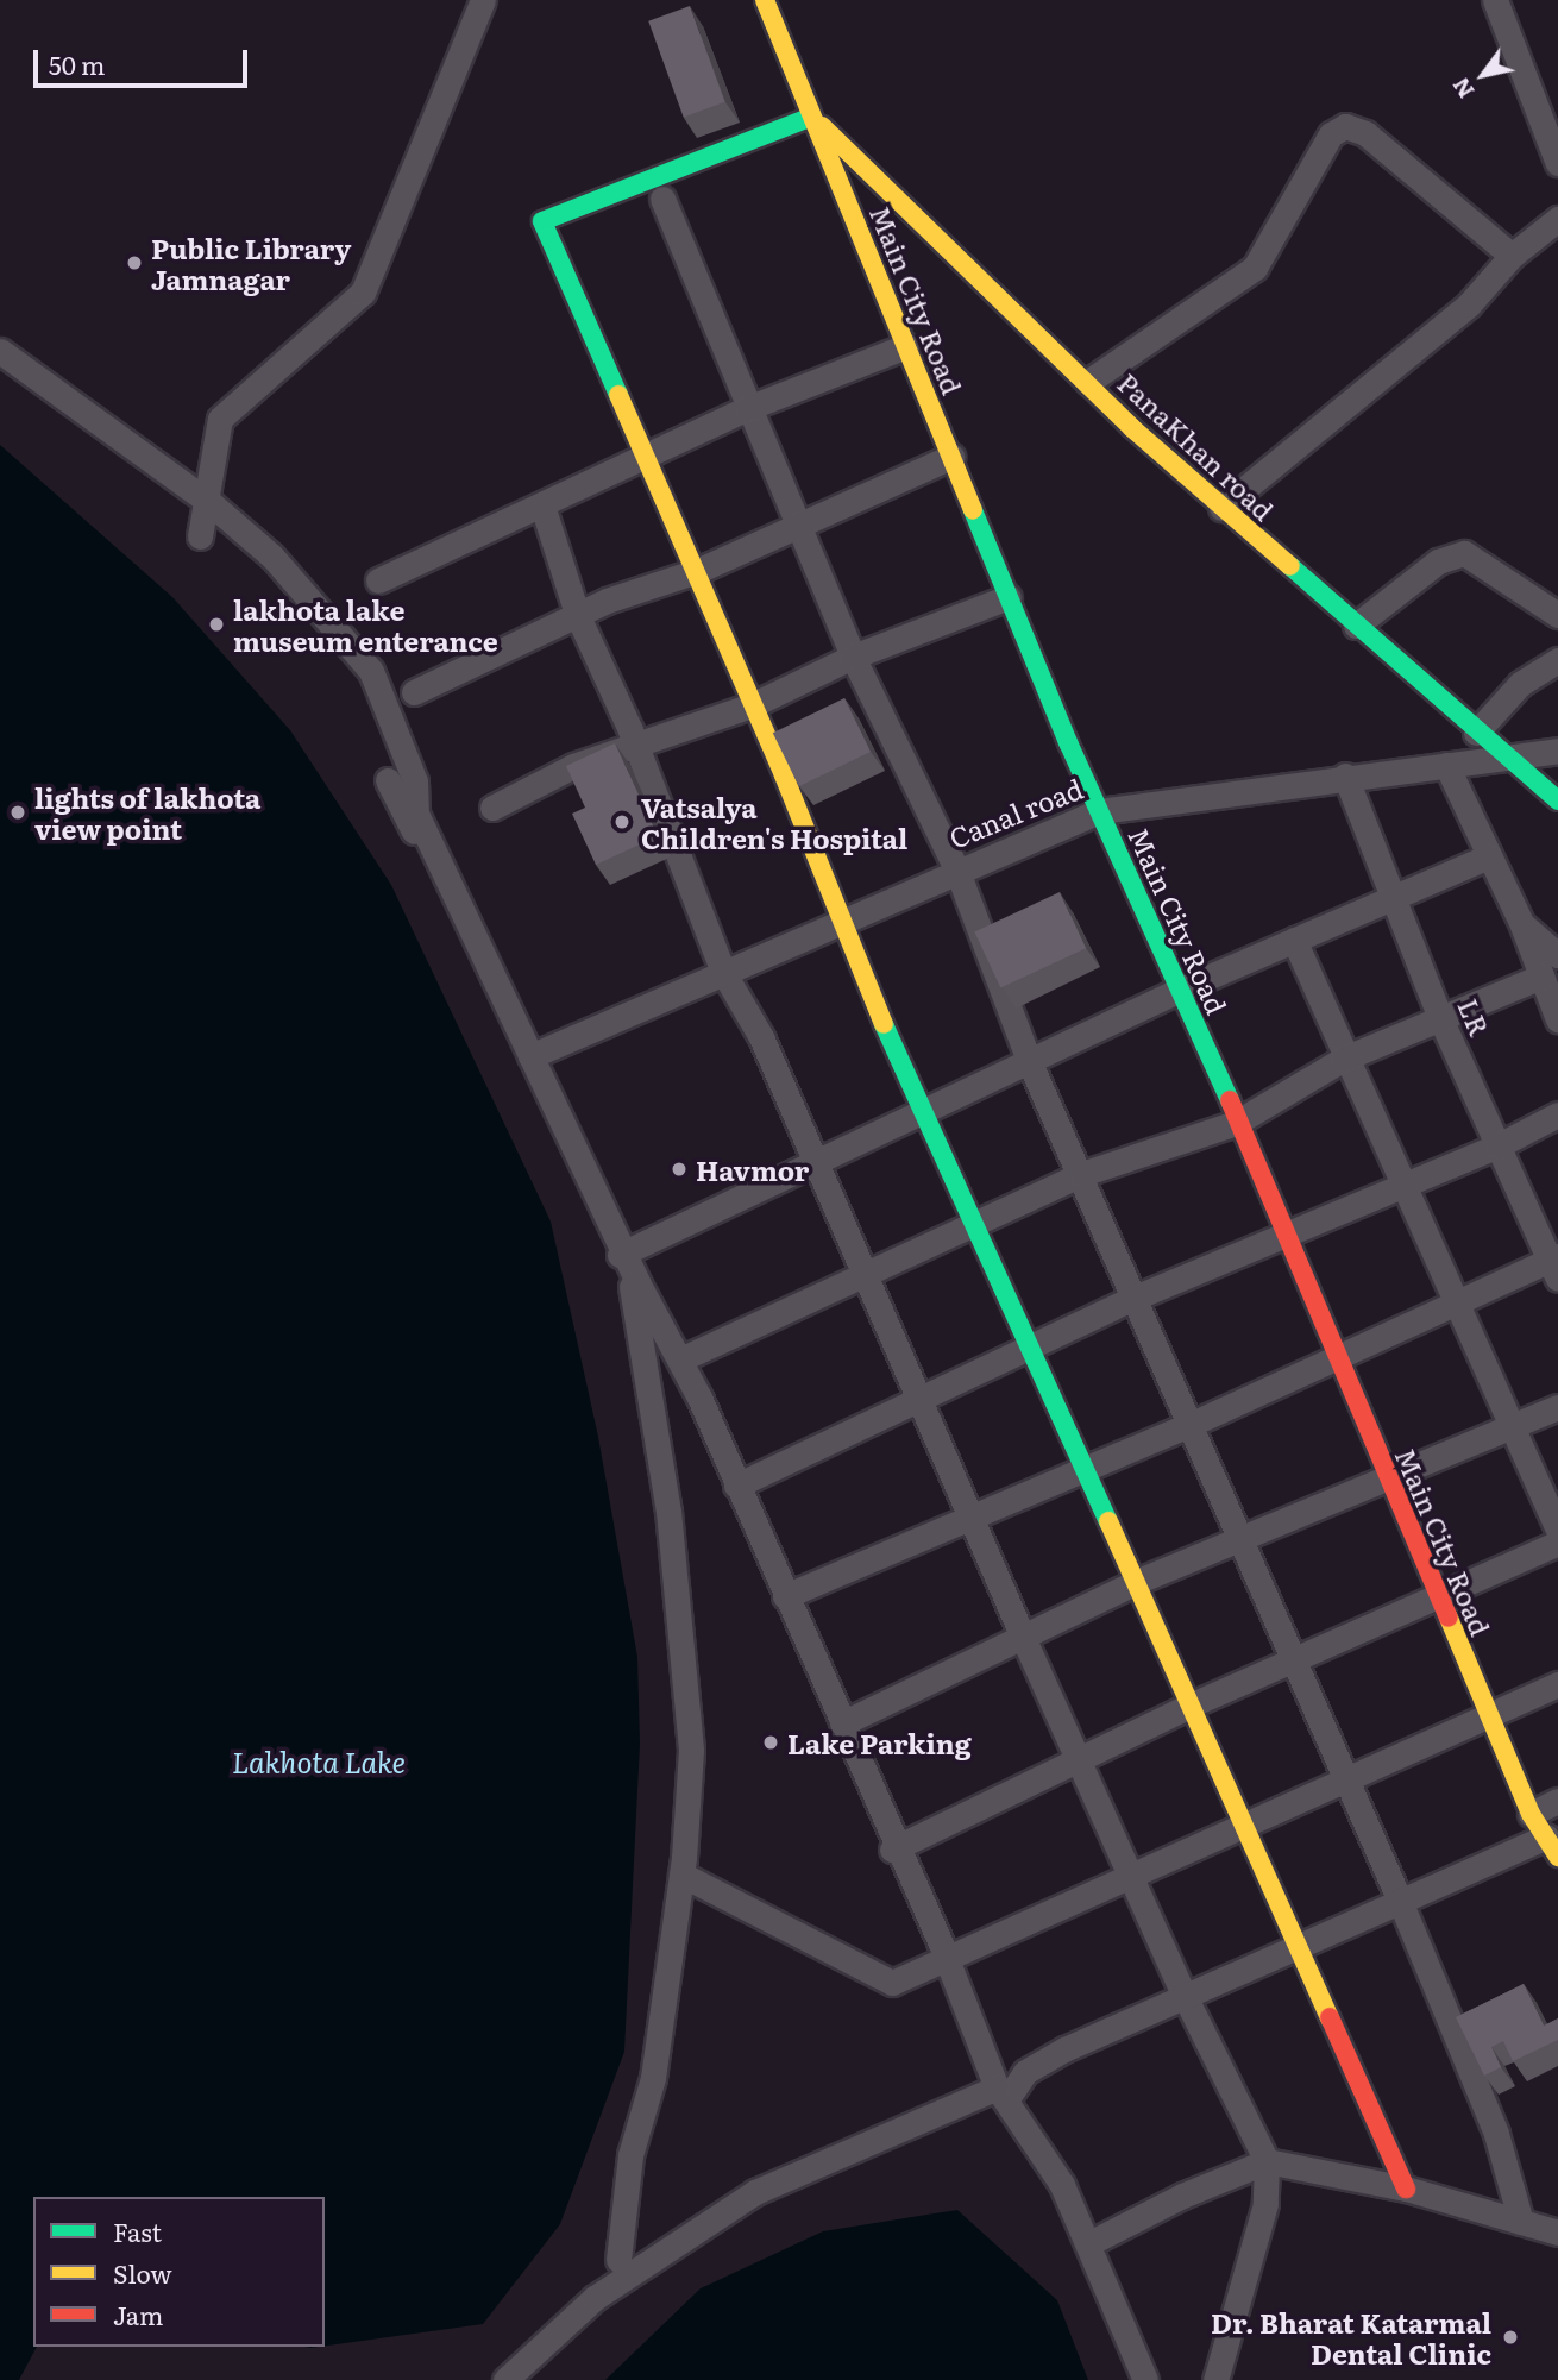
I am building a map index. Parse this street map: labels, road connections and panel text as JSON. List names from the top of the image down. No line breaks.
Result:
{"streets":{"street":["Main City Road","PanaKhan road","Canal road","LR"]},"crossings":[["Main City Road","PanaKhan road"],["Main City Road","Canal road"],["PanaKhan road","Canal road"],["Canal road","LR"]],"water":["Lakhota Lake"],"places":["Public Library Jamnagar","lakhota lake museum enterance","lights of lakhota view point","Vatsalya Children's Hospital","Havmor","Lake Parking","Dr. Bharat Katarmal Dental Clinic"],"legend":["Fast","Slow","Jam"],"scale_bar":"50 m","north":"bottom left"}
